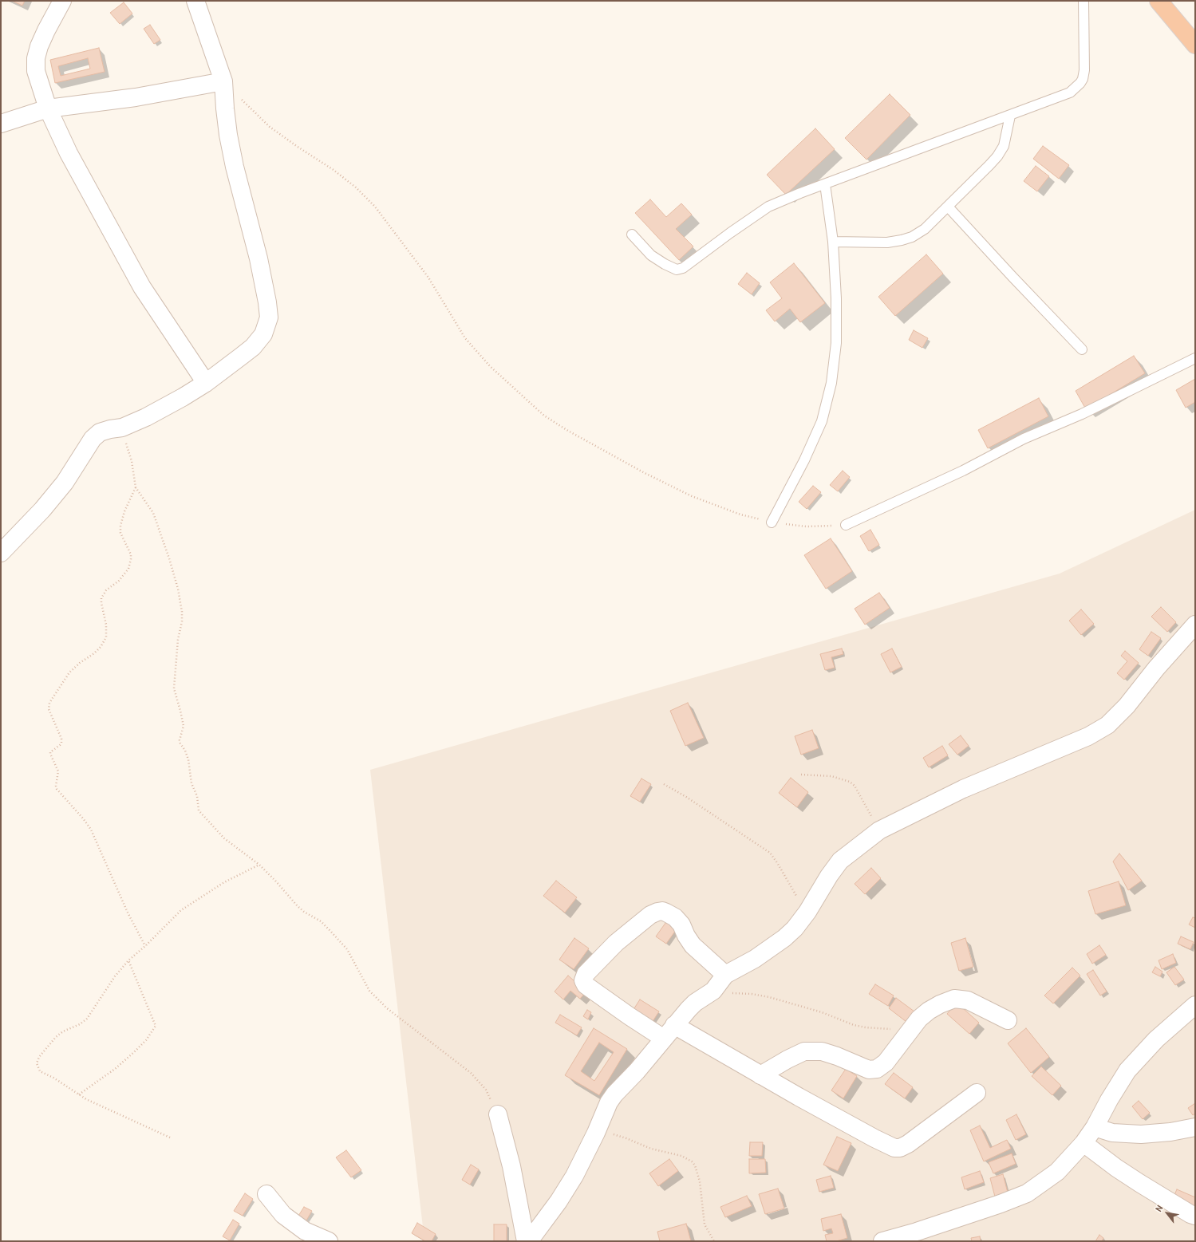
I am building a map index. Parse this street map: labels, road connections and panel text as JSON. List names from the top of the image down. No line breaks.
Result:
{"north":"top left"}
